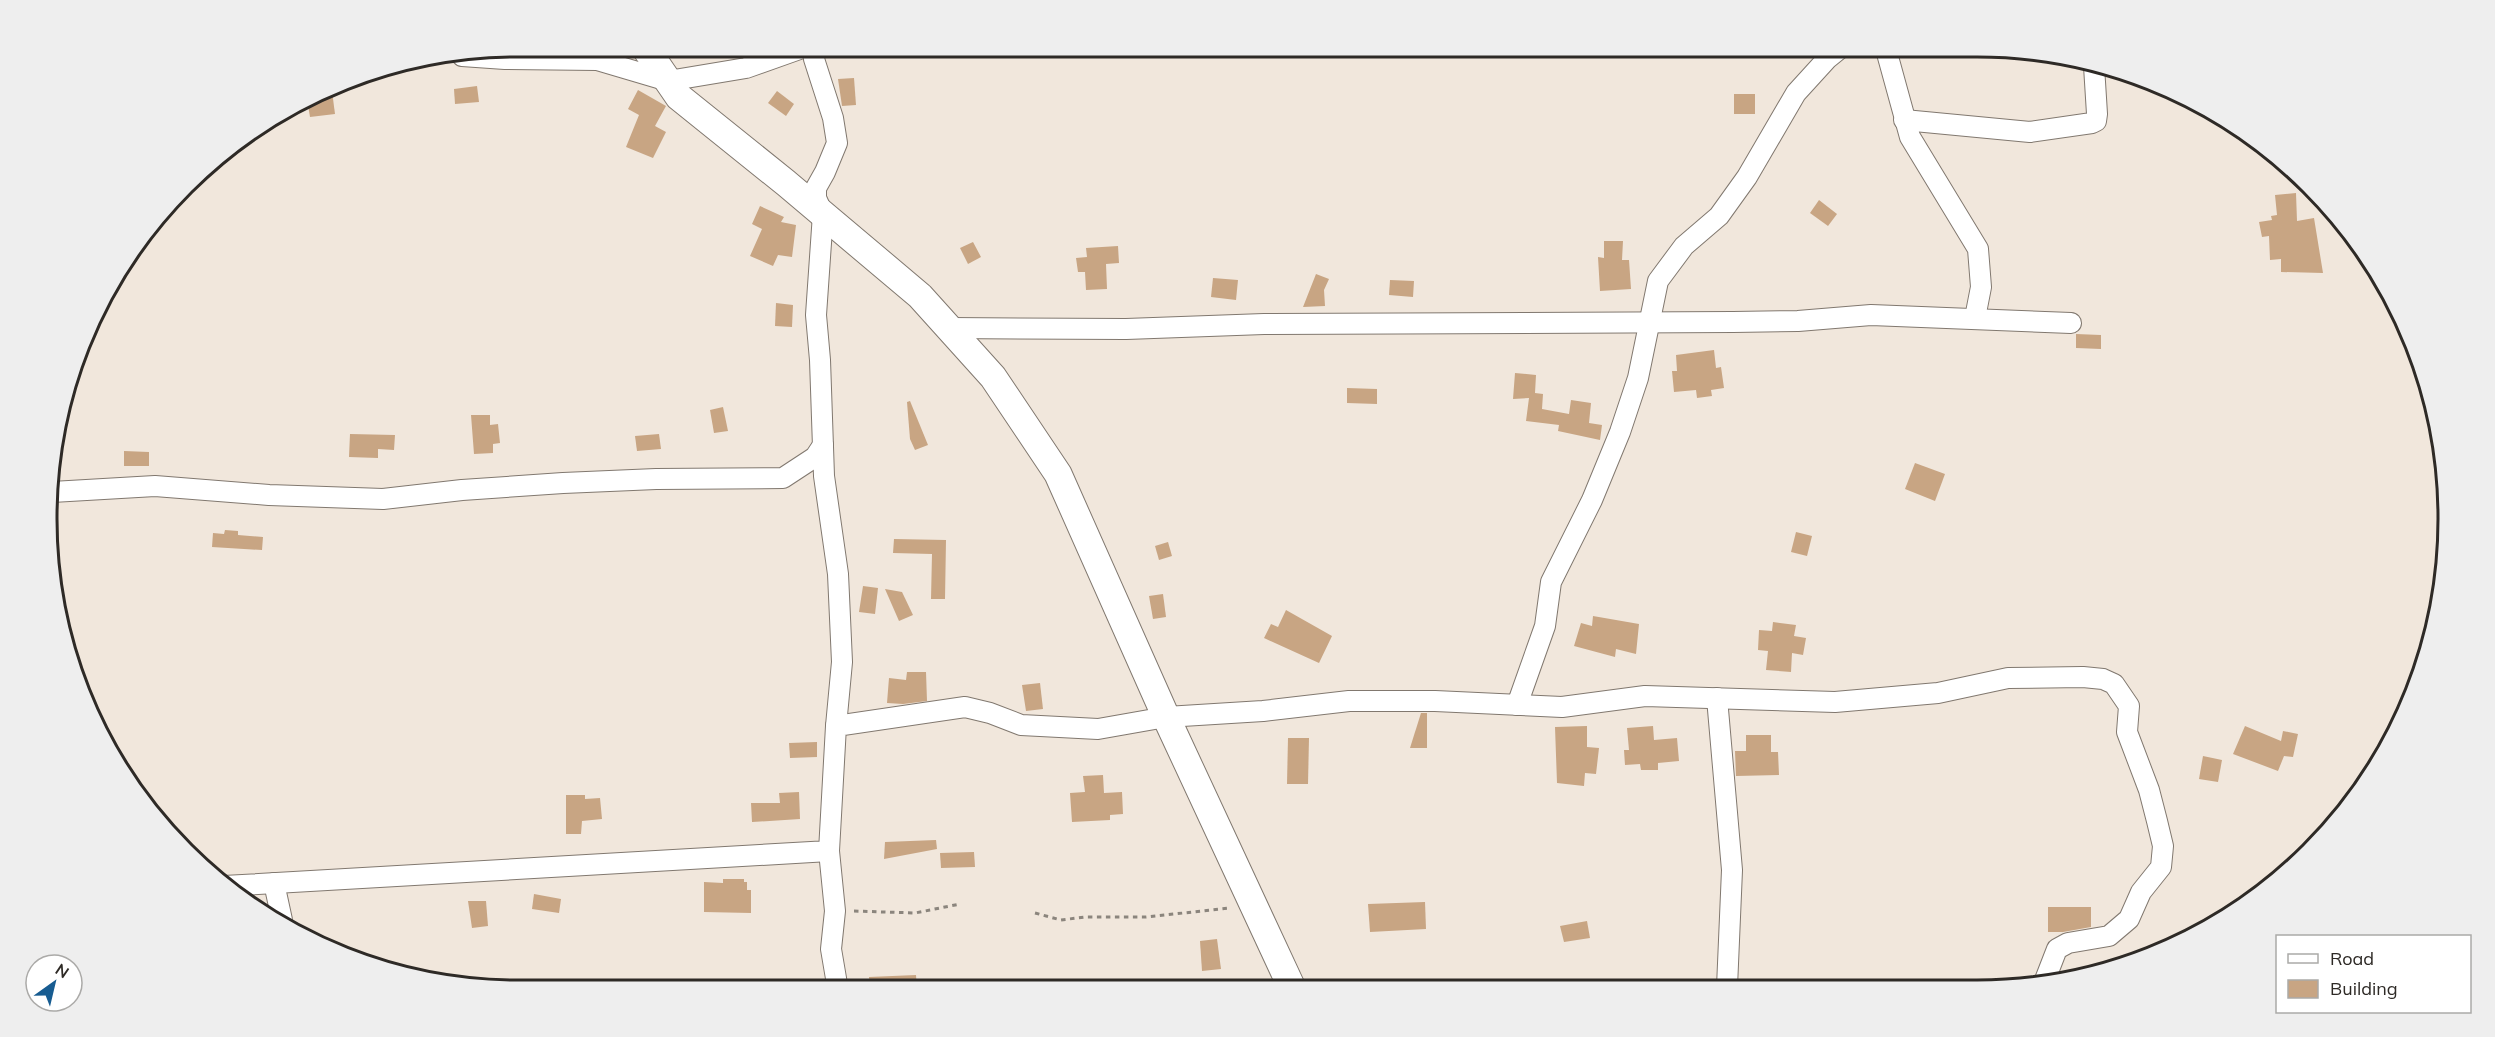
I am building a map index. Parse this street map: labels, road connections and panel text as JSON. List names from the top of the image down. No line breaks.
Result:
{"legend":["Road","Building"],"north":"top right"}
